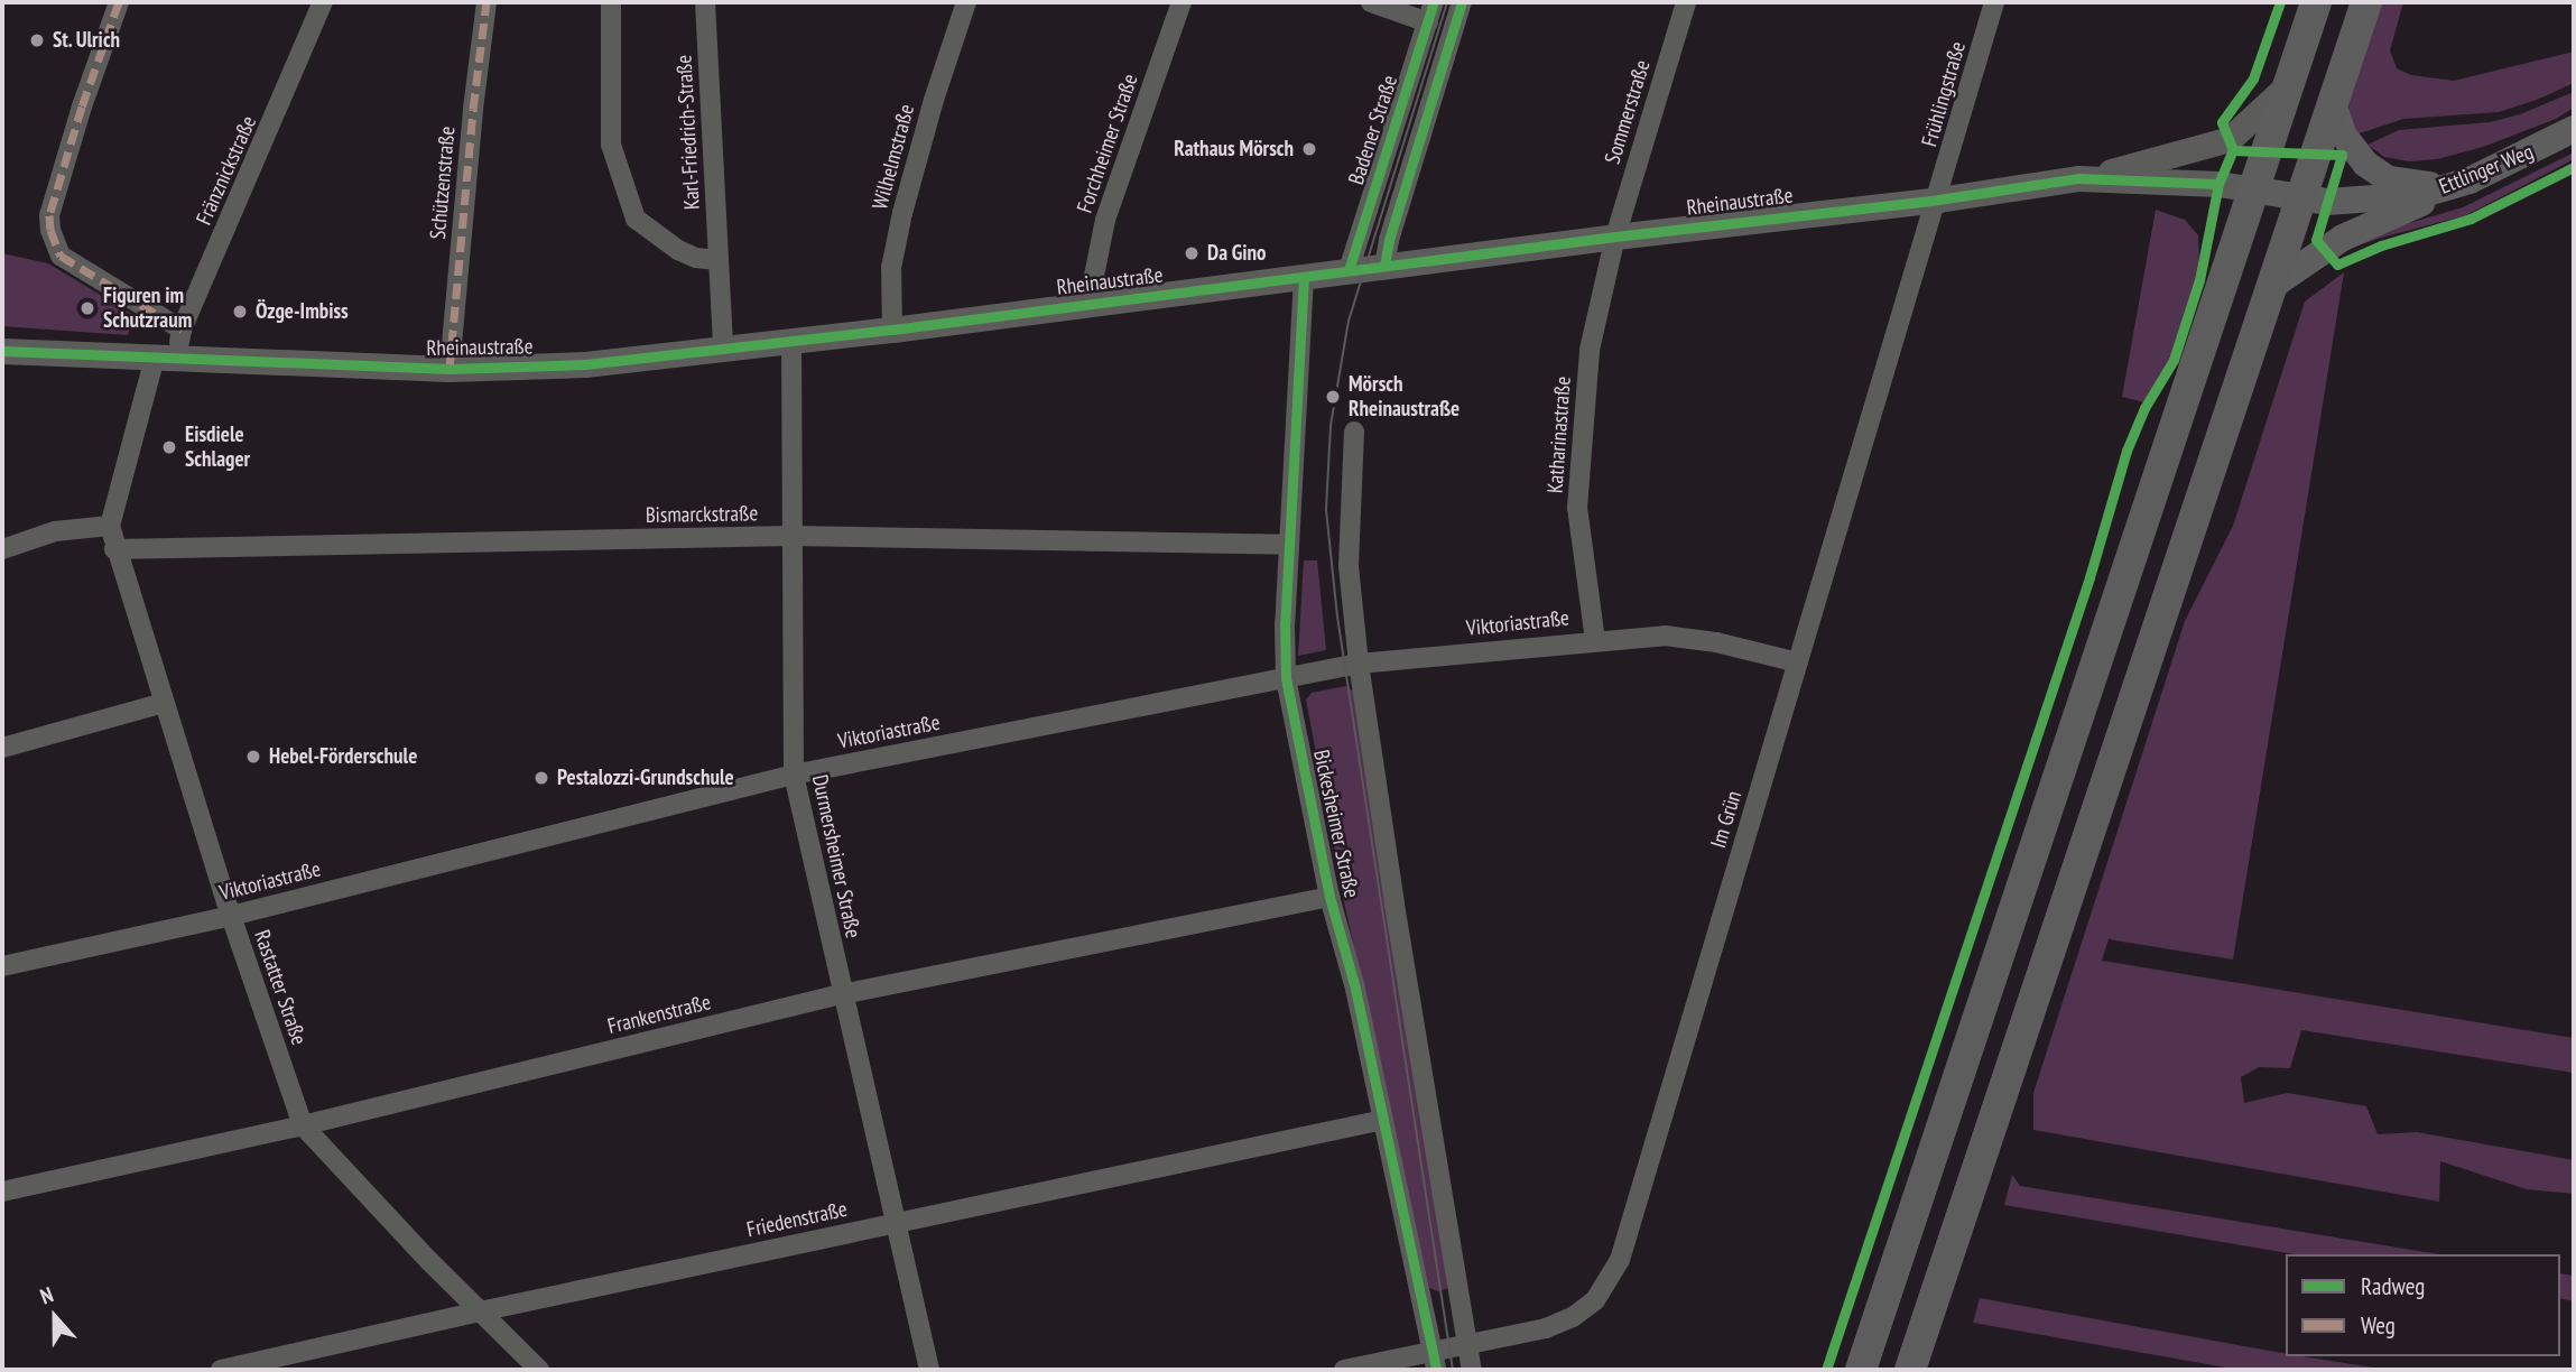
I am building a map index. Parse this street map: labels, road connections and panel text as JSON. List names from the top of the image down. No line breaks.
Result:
{"streets":{"main road":["Ettlinger Weg"],"street":["Frühlingstraße","Sommerstraße","Badener Straße","Karl-Friedrich-Straße","Forchheimer Straße","Wilhelmstraße","Fränznickstraße","Schützenstraße","Rheinaustraße","Katharinastraße","Bismarckstraße","Viktoriastraße","Im Grün","Bickesheimer Straße","Durmersheimer Straße","Rastatter Straße","Frankenstraße","Friedenstraße"]},"crossings":[["Frühlingstraße","Rheinaustraße"],["Frühlingstraße","Im Grün"],["Sommerstraße","Rheinaustraße"],["Sommerstraße","Katharinastraße"],["Badener Straße","Rheinaustraße"],["Karl-Friedrich-Straße","Rheinaustraße"],["Forchheimer Straße","Rheinaustraße"],["Wilhelmstraße","Rheinaustraße"],["Ettlinger Weg","Rheinaustraße"],["Fränznickstraße","Rheinaustraße"],["Fränznickstraße","Rastatter Straße"],["Schützenstraße","Rheinaustraße"],["Rheinaustraße","Katharinastraße"],["Rheinaustraße","Im Grün"],["Rheinaustraße","Bickesheimer Straße"],["Rheinaustraße","Durmersheimer Straße"],["Rheinaustraße","Rastatter Straße"],["Katharinastraße","Viktoriastraße"],["Bismarckstraße","Bickesheimer Straße"],["Bismarckstraße","Durmersheimer Straße"],["Bismarckstraße","Rastatter Straße"],["Viktoriastraße","Im Grün"],["Viktoriastraße","Bickesheimer Straße"],["Viktoriastraße","Durmersheimer Straße"],["Viktoriastraße","Rastatter Straße"],["Im Grün","Bickesheimer Straße"],["Bickesheimer Straße","Frankenstraße"],["Bickesheimer Straße","Friedenstraße"],["Durmersheimer Straße","Frankenstraße"],["Durmersheimer Straße","Friedenstraße"],["Rastatter Straße","Frankenstraße"],["Rastatter Straße","Friedenstraße"]],"places":["St. Ulrich","Rathaus Mörsch","Da Gino","Figuren im Schutzraum","Özge-Imbiss","Mörsch Rheinaustraße","Eisdiele Schlager","Hebel-Förderschule","Pestalozzi-Grundschule"],"legend":["Radweg","Weg"],"north":"top"}
